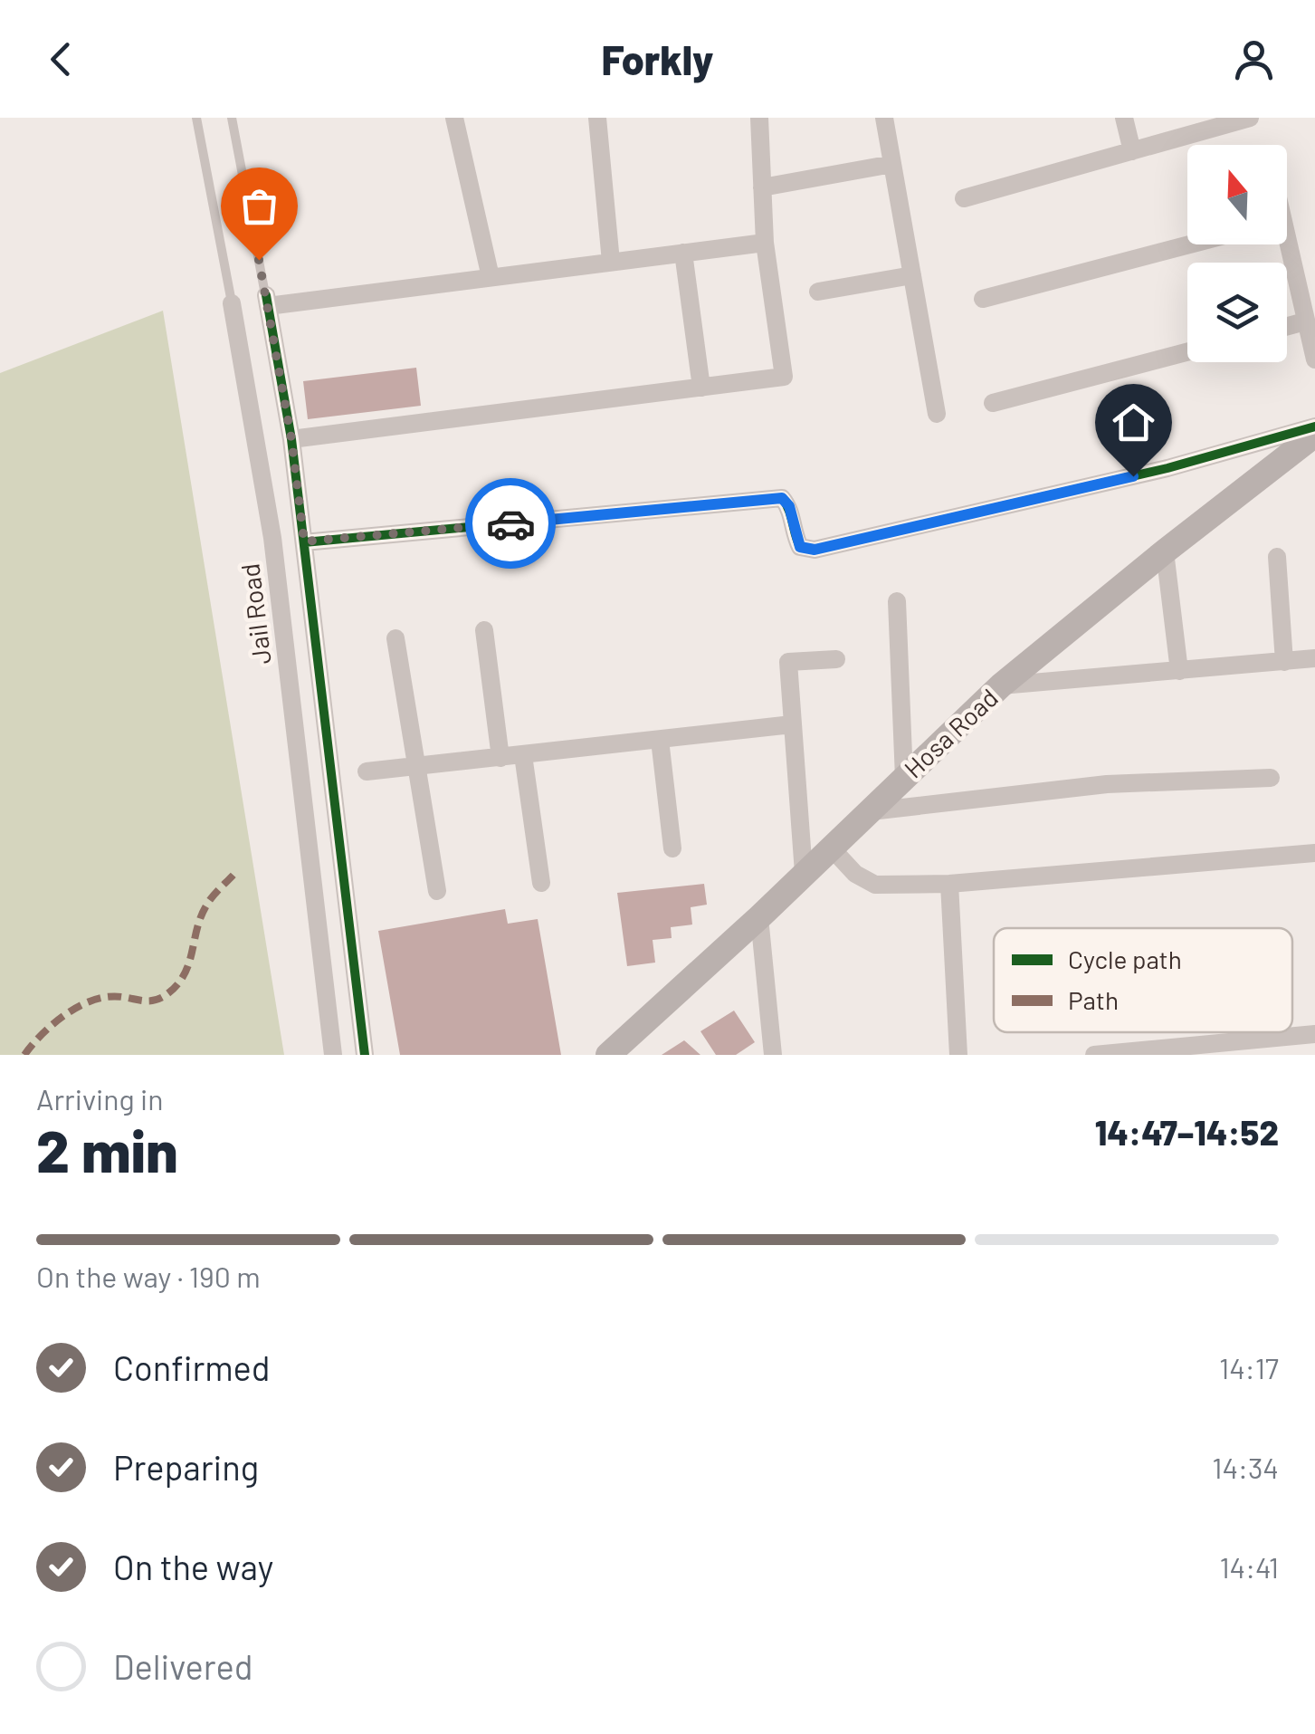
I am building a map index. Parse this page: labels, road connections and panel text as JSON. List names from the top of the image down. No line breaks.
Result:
{"streets":{"main road":["Hosa Road"],"street":["Jail Road"]},"legend":["Cycle path","Path"],"north":"top","page":{"header":"Forkly","heading":["2 min","Arriving in","14:47–14:52"],"bar":"On the way · 190 m","list":[["Confirmed","14:17"],["Preparing","14:34"],["On the way","14:41"],"Delivered"]}}
